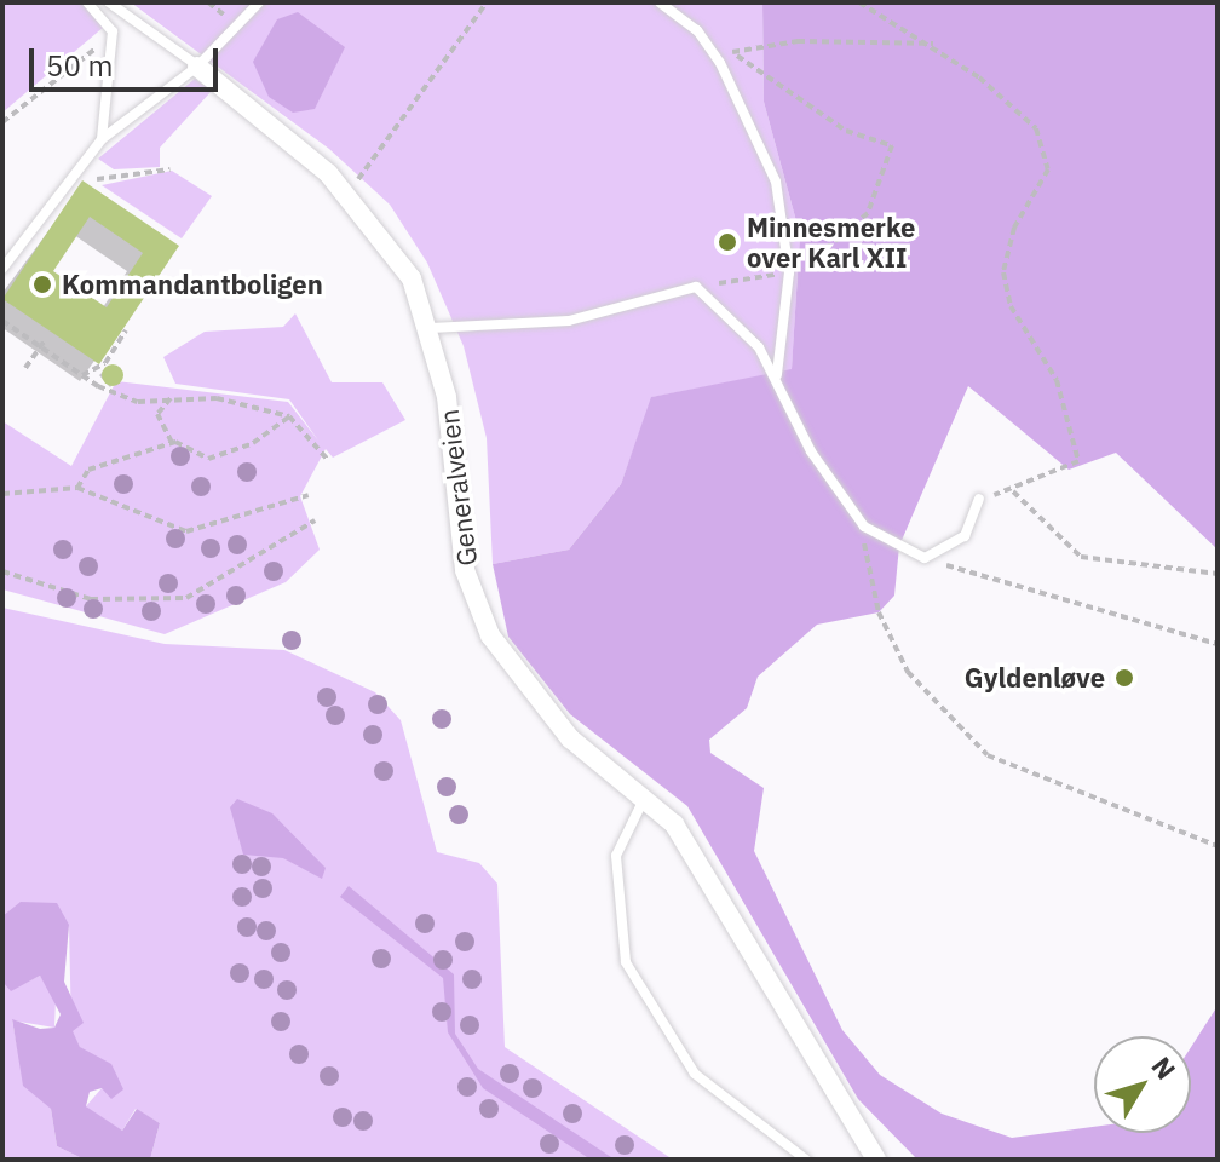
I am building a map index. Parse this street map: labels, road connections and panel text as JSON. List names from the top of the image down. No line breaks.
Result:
{"streets":{"street":["Generalveien"]},"places":["Minnesmerke over Karl XII","Kommandantboligen","Gyldenløve"],"scale_bar":"50 m","north":"top right"}
